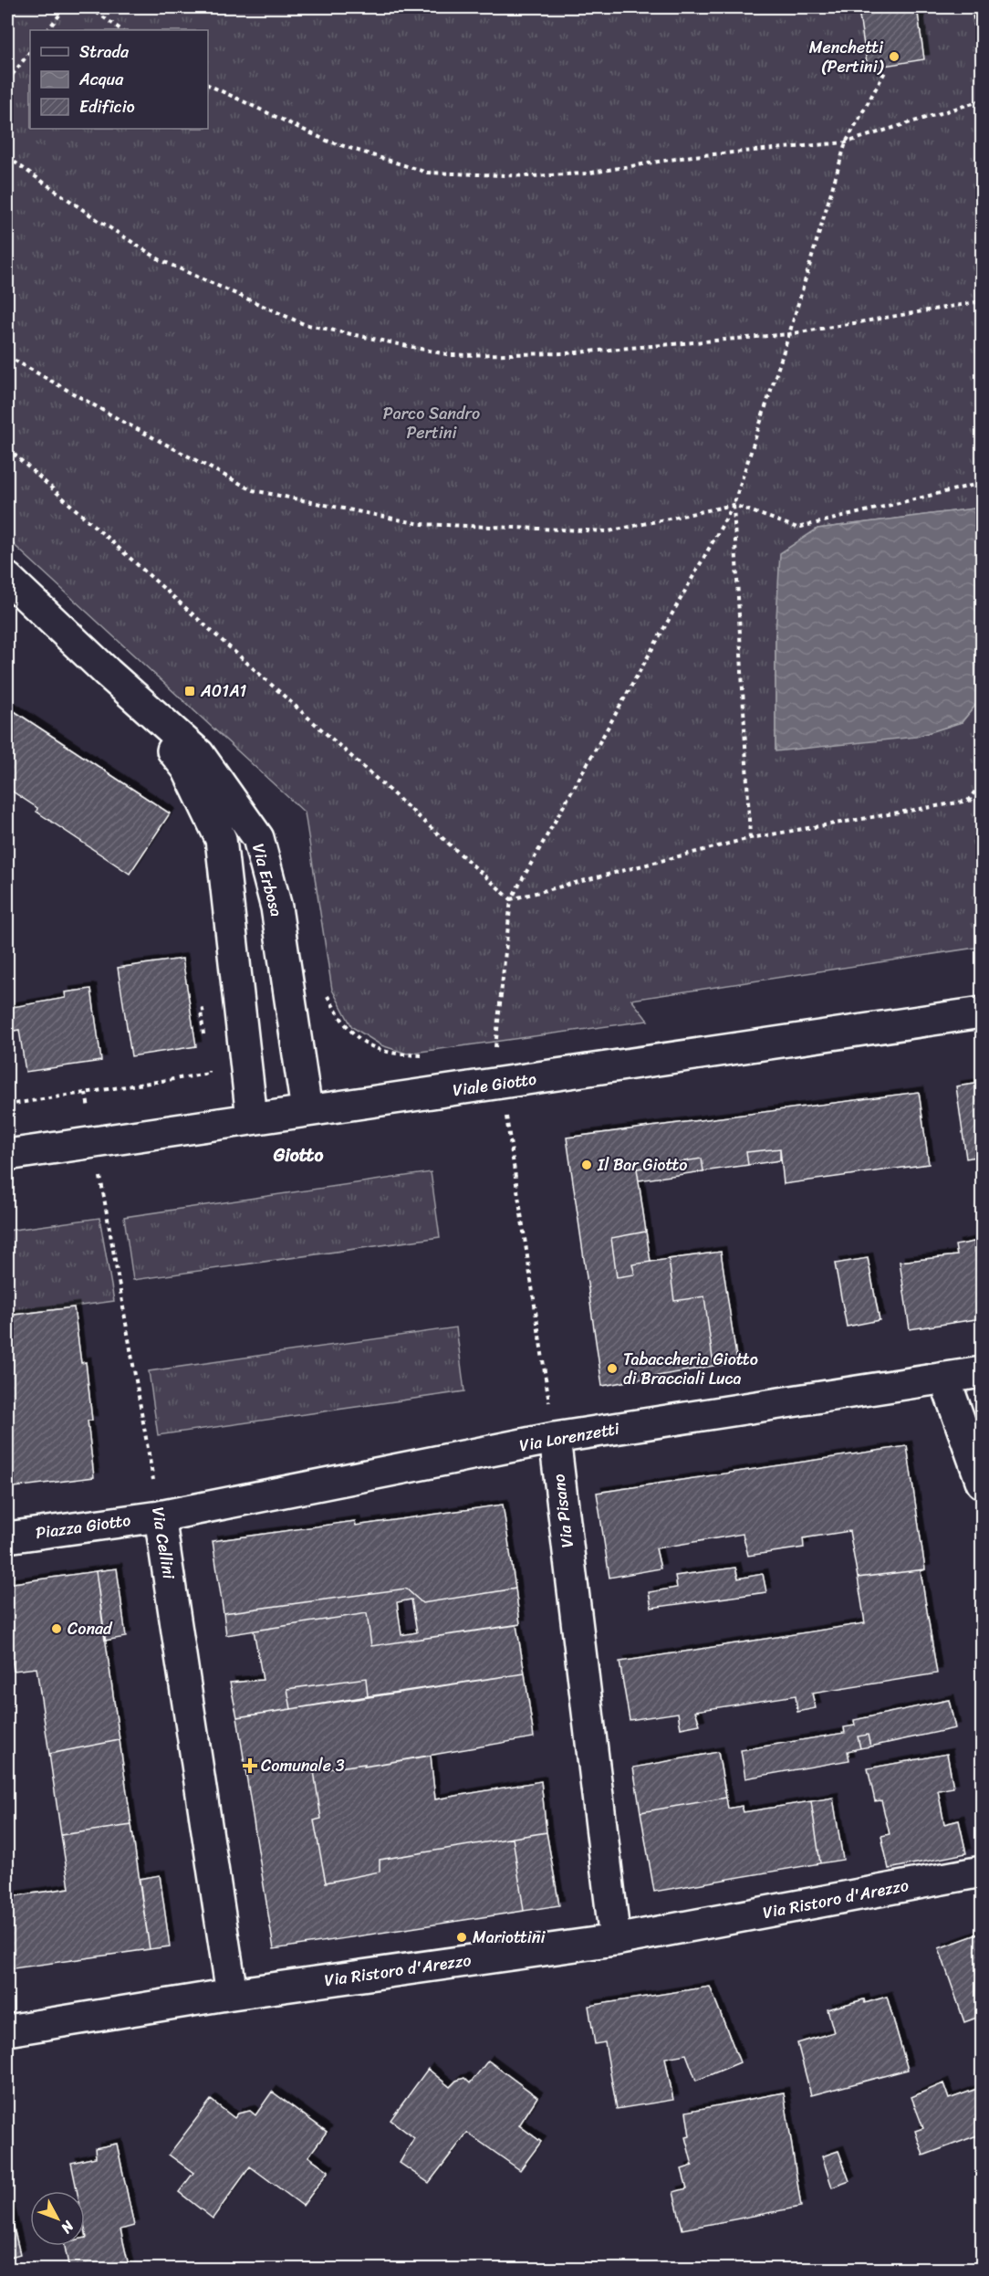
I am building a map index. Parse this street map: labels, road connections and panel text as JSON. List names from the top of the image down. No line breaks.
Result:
{"streets":{"street":["Via Erbosa","Viale Giotto","Via Lorenzetti","Via Pisano","Piazza Giotto","Via Cellini","Via Ristoro d'Arezzo"]},"crossings":[["Via Erbosa","Viale Giotto"],["Viale Giotto","Via Cellini"],["Via Lorenzetti","Via Pisano"],["Via Lorenzetti","Piazza Giotto"],["Via Lorenzetti","Via Cellini"],["Via Pisano","Via Ristoro d'Arezzo"],["Piazza Giotto","Via Cellini"],["Via Cellini","Via Ristoro d'Arezzo"]],"districts":["Giotto"],"parks":["Parco Sandro Pertini"],"places":{"other":["Menchetti (Pertini)","Il Bar Giotto","Tabaccheria Giotto di Bracciali Luca","Conad","Mariottini"],"transit":["A01A1"],"health":["Comunale 3"]},"legend":["Strada","Acqua","Edificio"],"north":"bottom right"}
